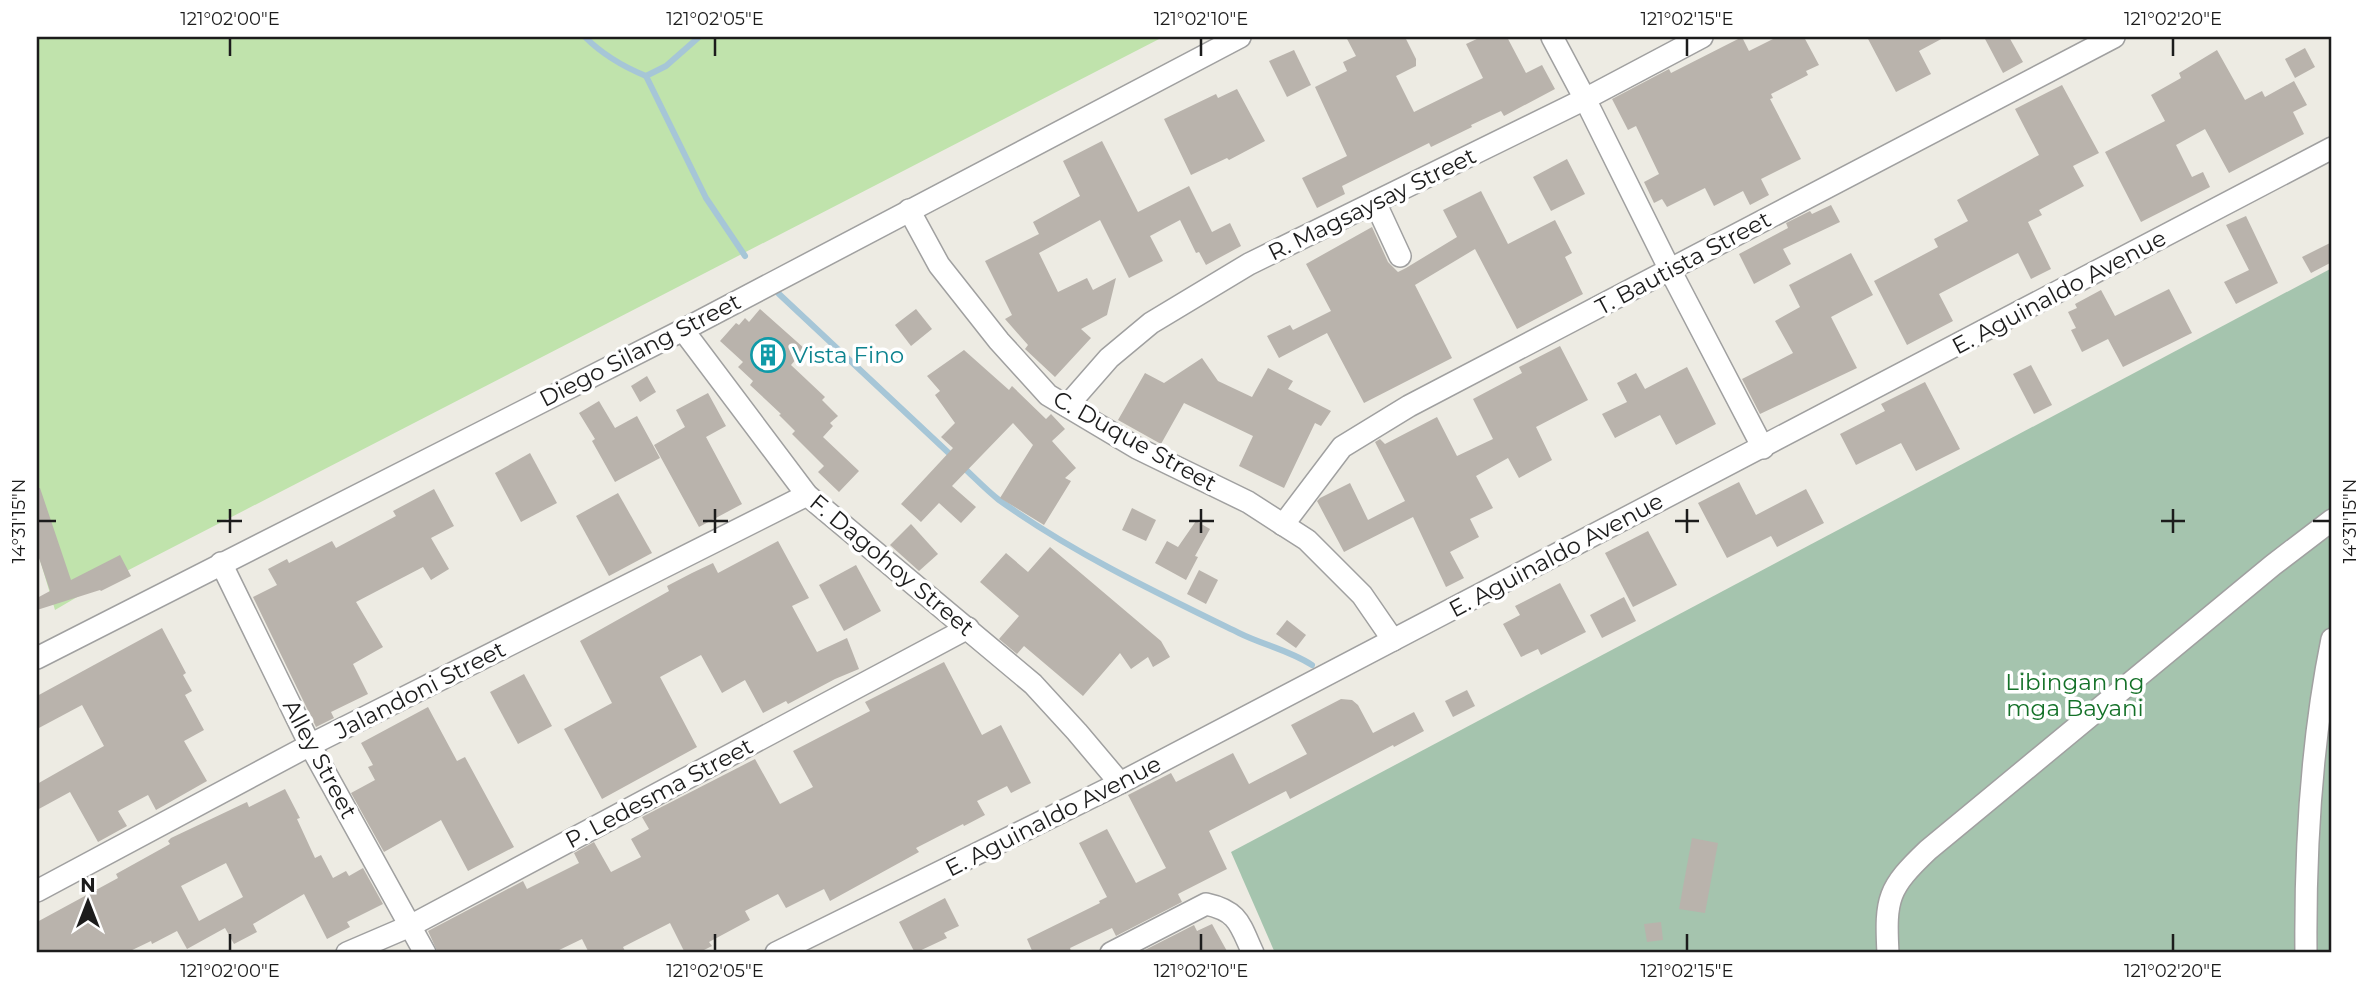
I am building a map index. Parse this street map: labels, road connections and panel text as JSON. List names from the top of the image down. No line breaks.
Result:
{"streets":{"street":["R. Magsaysay Street","T. Bautista Street","E. Aguinaldo Avenue","Diego Silang Street","C. Duque Street","F. Dagohoy Street","Jalandoni Street","Alley Street","P. Ledesma Street"]},"crossings":[["R. Magsaysay Street","C. Duque Street"],["T. Bautista Street","C. Duque Street"],["E. Aguinaldo Avenue","C. Duque Street"],["E. Aguinaldo Avenue","F. Dagohoy Street"],["Diego Silang Street","C. Duque Street"],["Diego Silang Street","F. Dagohoy Street"],["Diego Silang Street","Alley Street"],["F. Dagohoy Street","Jalandoni Street"],["F. Dagohoy Street","P. Ledesma Street"],["Jalandoni Street","Alley Street"],["Alley Street","P. Ledesma Street"]],"parks":["Libingan ng mga Bayani"],"places":{"building":["Vista Fino"]},"north":"top","coordinates":["121°02'00\"E","121°02'05\"E","121°02'10\"E","121°02'15\"E","121°02'20\"E","14°31'15\"N"]}
